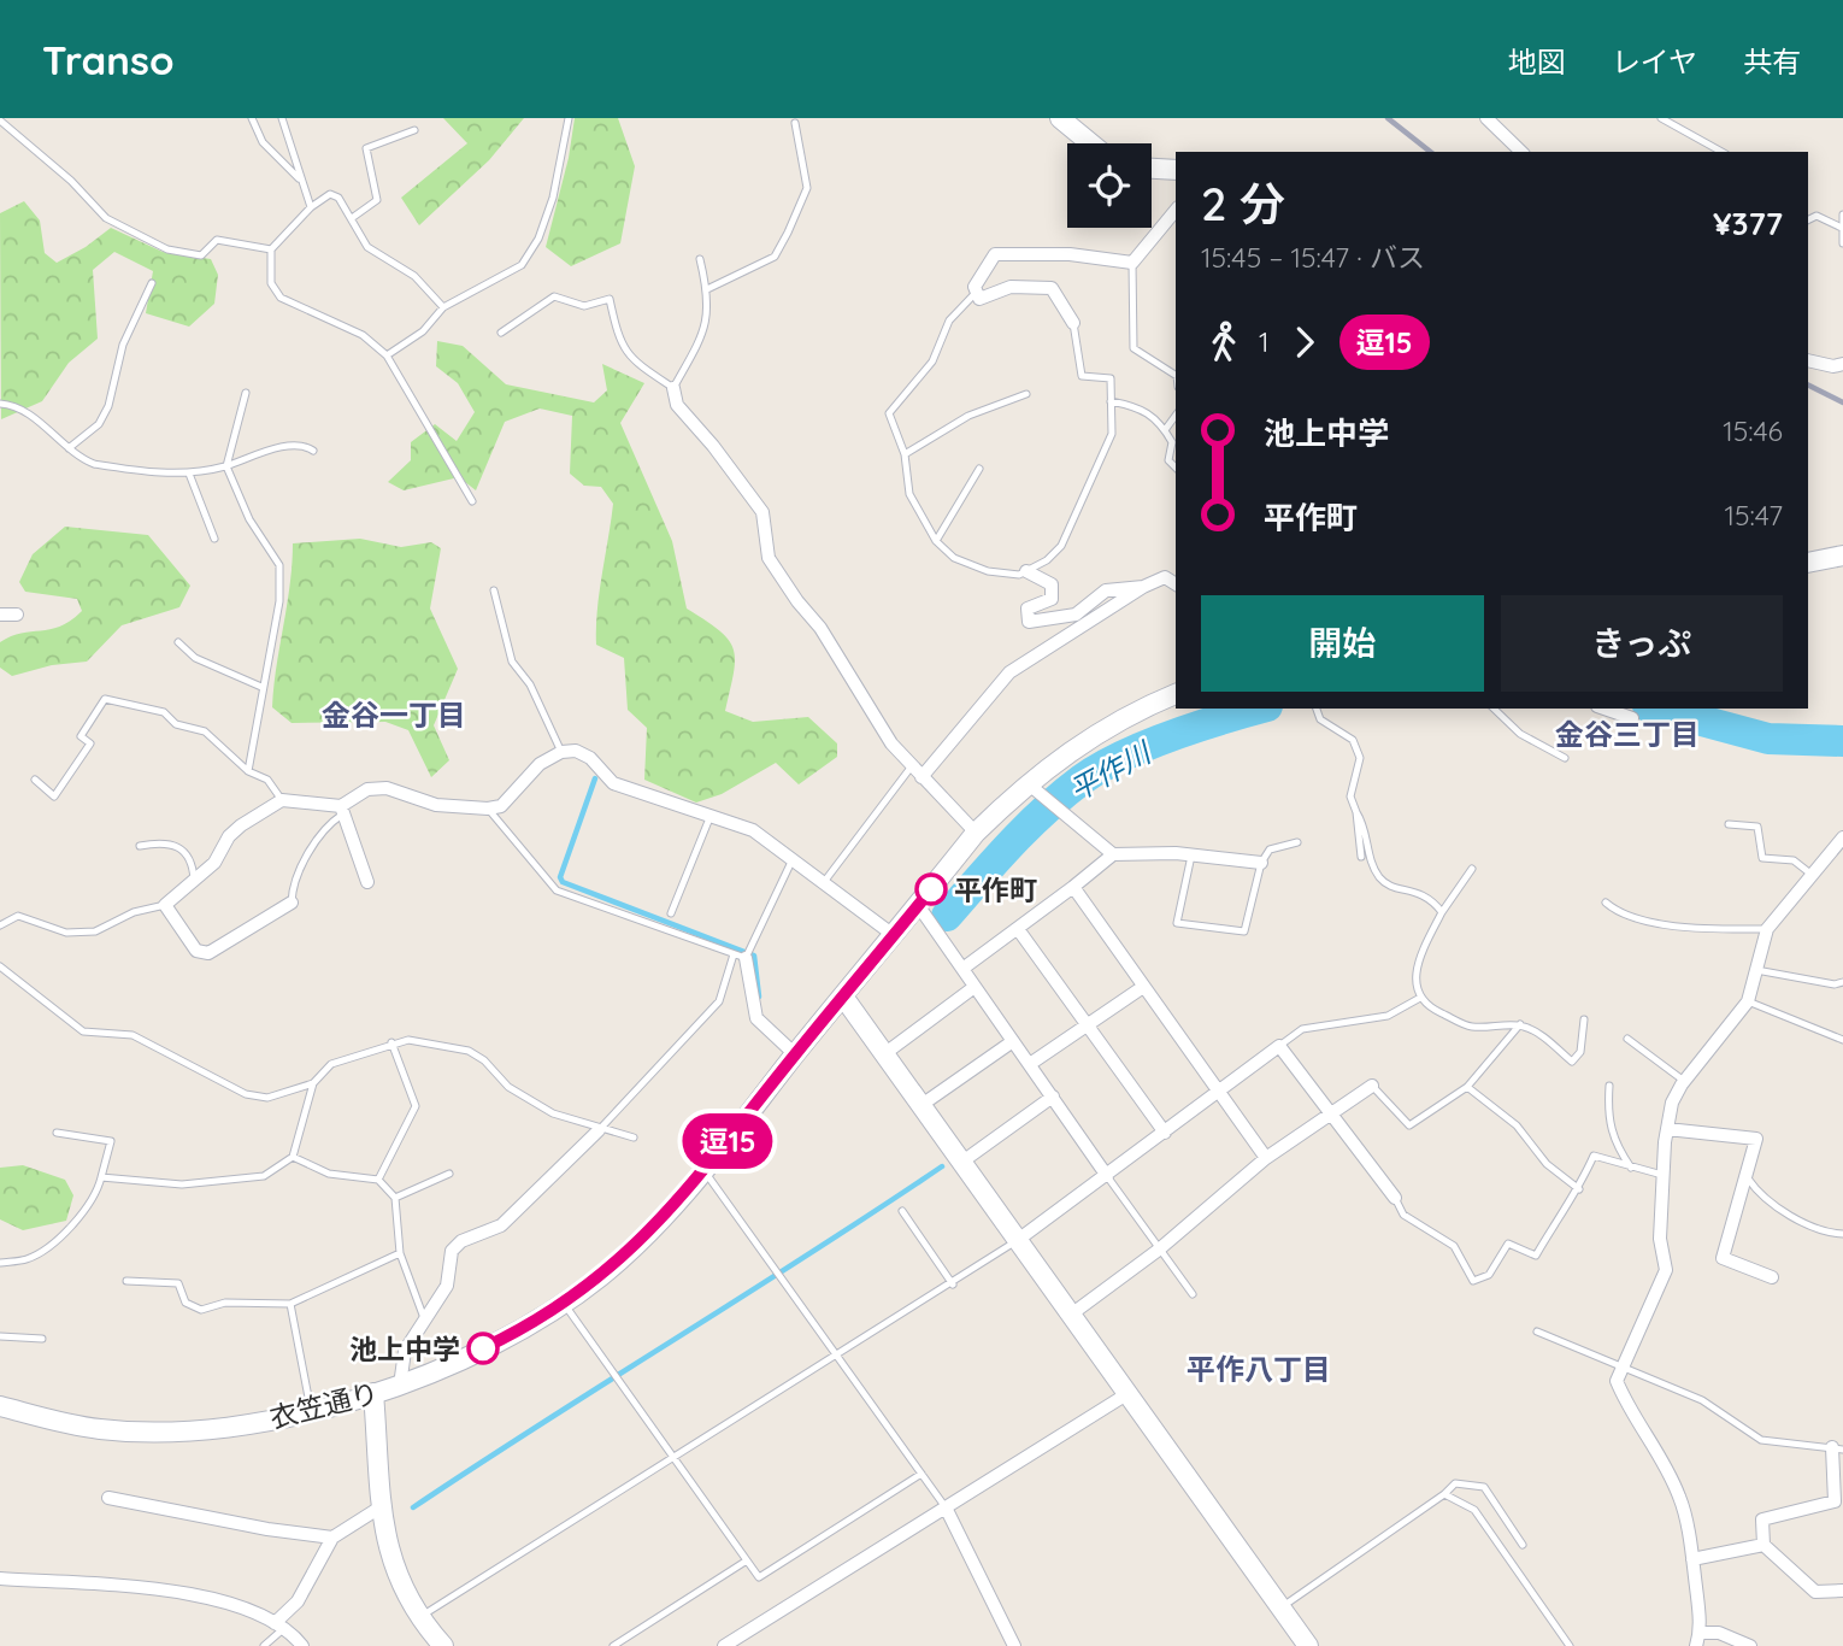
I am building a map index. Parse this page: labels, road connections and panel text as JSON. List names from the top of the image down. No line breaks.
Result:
{"streets":{"street":["衣笠通り"]},"districts":["金谷一丁目","金谷三丁目","平作八丁目"],"water":["平作川"],"places":["平作町","池上中学"],"lines":["bus line 逗15"],"page":{"header":"Transo","nav":["地図","レイヤ","共有"],"on_map":"逗15","heading":["2 分","15:45 – 15:47 · バス","¥377"],"legs":["1","逗15"],"list":[{"name":"池上中学","value":"15:46"},{"name":"平作町","value":"15:47"}],"buttons":["開始","きっぷ"]}}
